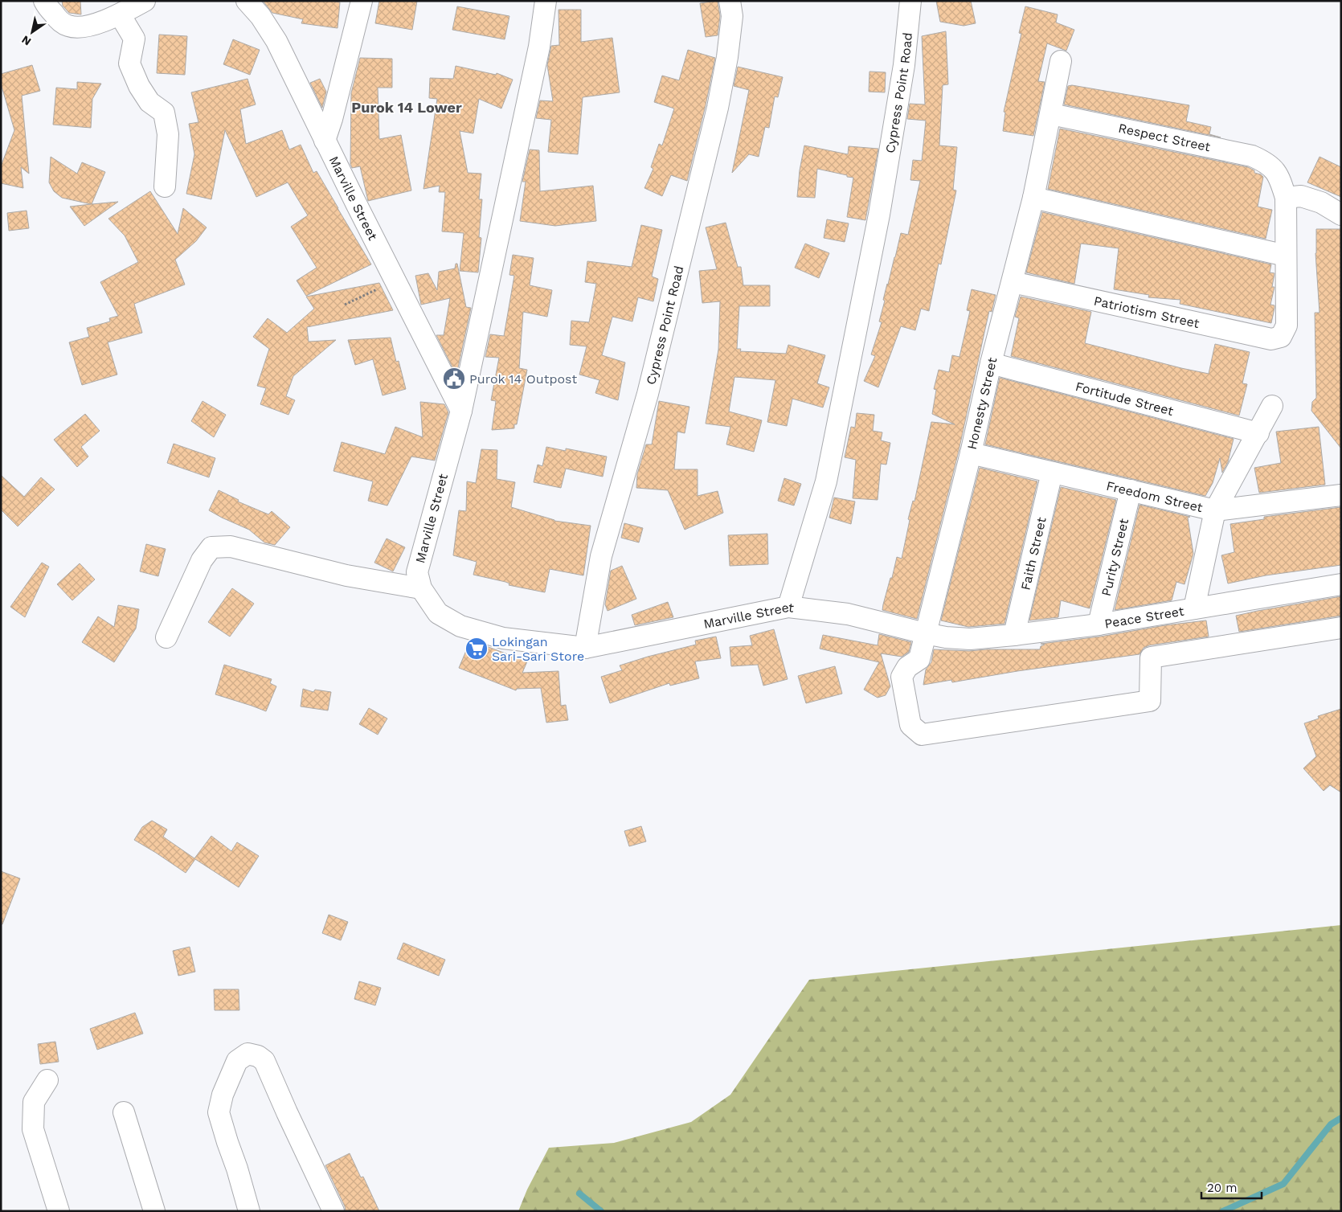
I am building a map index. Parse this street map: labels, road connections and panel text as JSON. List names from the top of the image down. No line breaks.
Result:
{"streets":{"street":["Cypress Point Road","Respect Street","Marville Street","Patriotism Street","Fortitude Street","Honesty Street","Freedom Street","Faith Street","Purity Street","Peace Street"]},"crossings":[["Cypress Point Road","Marville Street"],["Respect Street","Honesty Street"],["Marville Street","Honesty Street"],["Marville Street","Peace Street"],["Patriotism Street","Honesty Street"],["Fortitude Street","Honesty Street"],["Honesty Street","Freedom Street"],["Freedom Street","Faith Street"],["Freedom Street","Purity Street"],["Faith Street","Peace Street"],["Purity Street","Peace Street"]],"districts":["Purok 14 Lower"],"places":{"public building":["Purok 14 Outpost"],"supermarket":["Lokingan Sari-Sari Store"]},"scale_bar":"20 m","north":"bottom left"}
